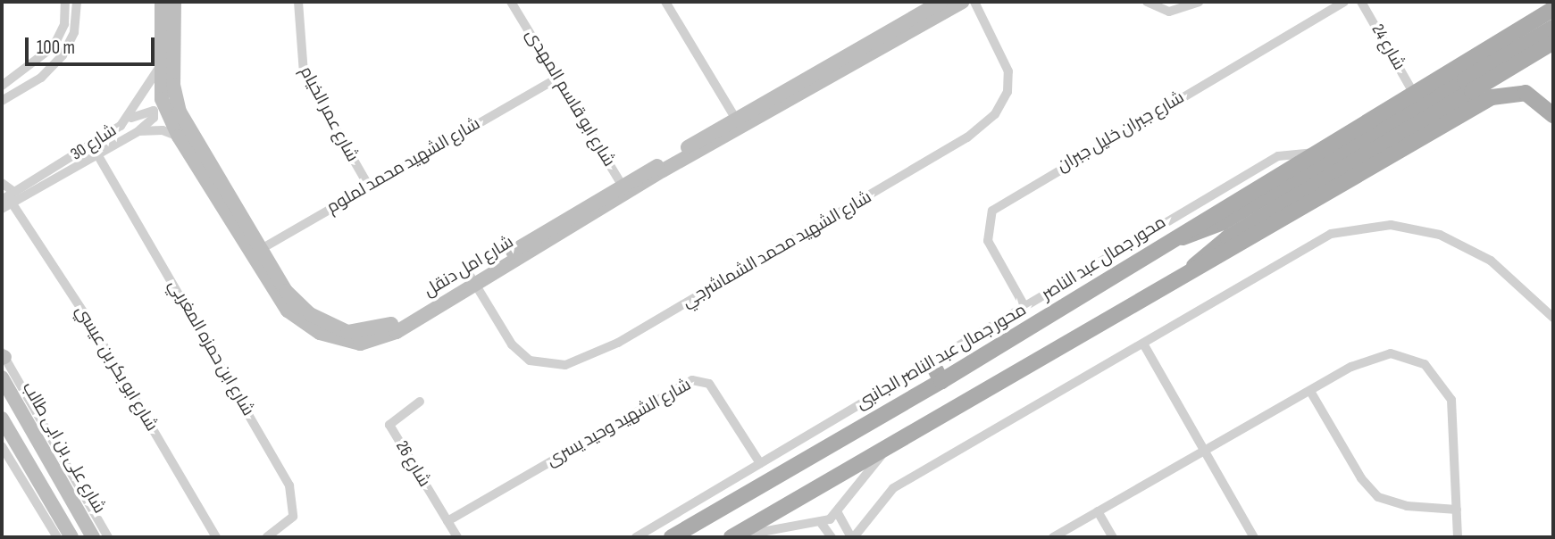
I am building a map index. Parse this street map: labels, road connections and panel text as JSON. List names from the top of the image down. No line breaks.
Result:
{"streets":{"main road":["محور جمال عبد الناصر"],"street":["شارع 24","شارع ابو قاسم المهدى","شارع عمر الخيام","شارع جبران خليل جبران","شارع 30","شارع الشهيد محمد لملوم","شارع الشهيد محمد الشماشرجي","شارع امل دنقل","شارع ابن حمزه المغربي","محور جمال عبد الناصر الجانبى","شارع ابو بكر بن عيسي","شارع الشهيد وحيد يسرى","شارع على بن ابى طالب","شارع 26"]},"crossings":[["شارع 24","محور جمال عبد الناصر"],["شارع ابو قاسم المهدى","شارع الشهيد محمد لملوم"],["شارع ابو قاسم المهدى","شارع امل دنقل"],["شارع عمر الخيام","شارع الشهيد محمد لملوم"],["شارع جبران خليل جبران","محور جمال عبد الناصر الجانبى"],["شارع 30","شارع امل دنقل"],["شارع 30","شارع ابن حمزه المغربي"],["شارع 30","شارع ابو بكر بن عيسي"],["شارع الشهيد محمد لملوم","شارع امل دنقل"],["شارع الشهيد محمد الشماشرجي","شارع امل دنقل"],["محور جمال عبد الناصر","محور جمال عبد الناصر الجانبى"],["محور جمال عبد الناصر الجانبى","شارع الشهيد وحيد يسرى"],["شارع الشهيد وحيد يسرى","شارع 26"]],"scale_bar":"100 m"}
